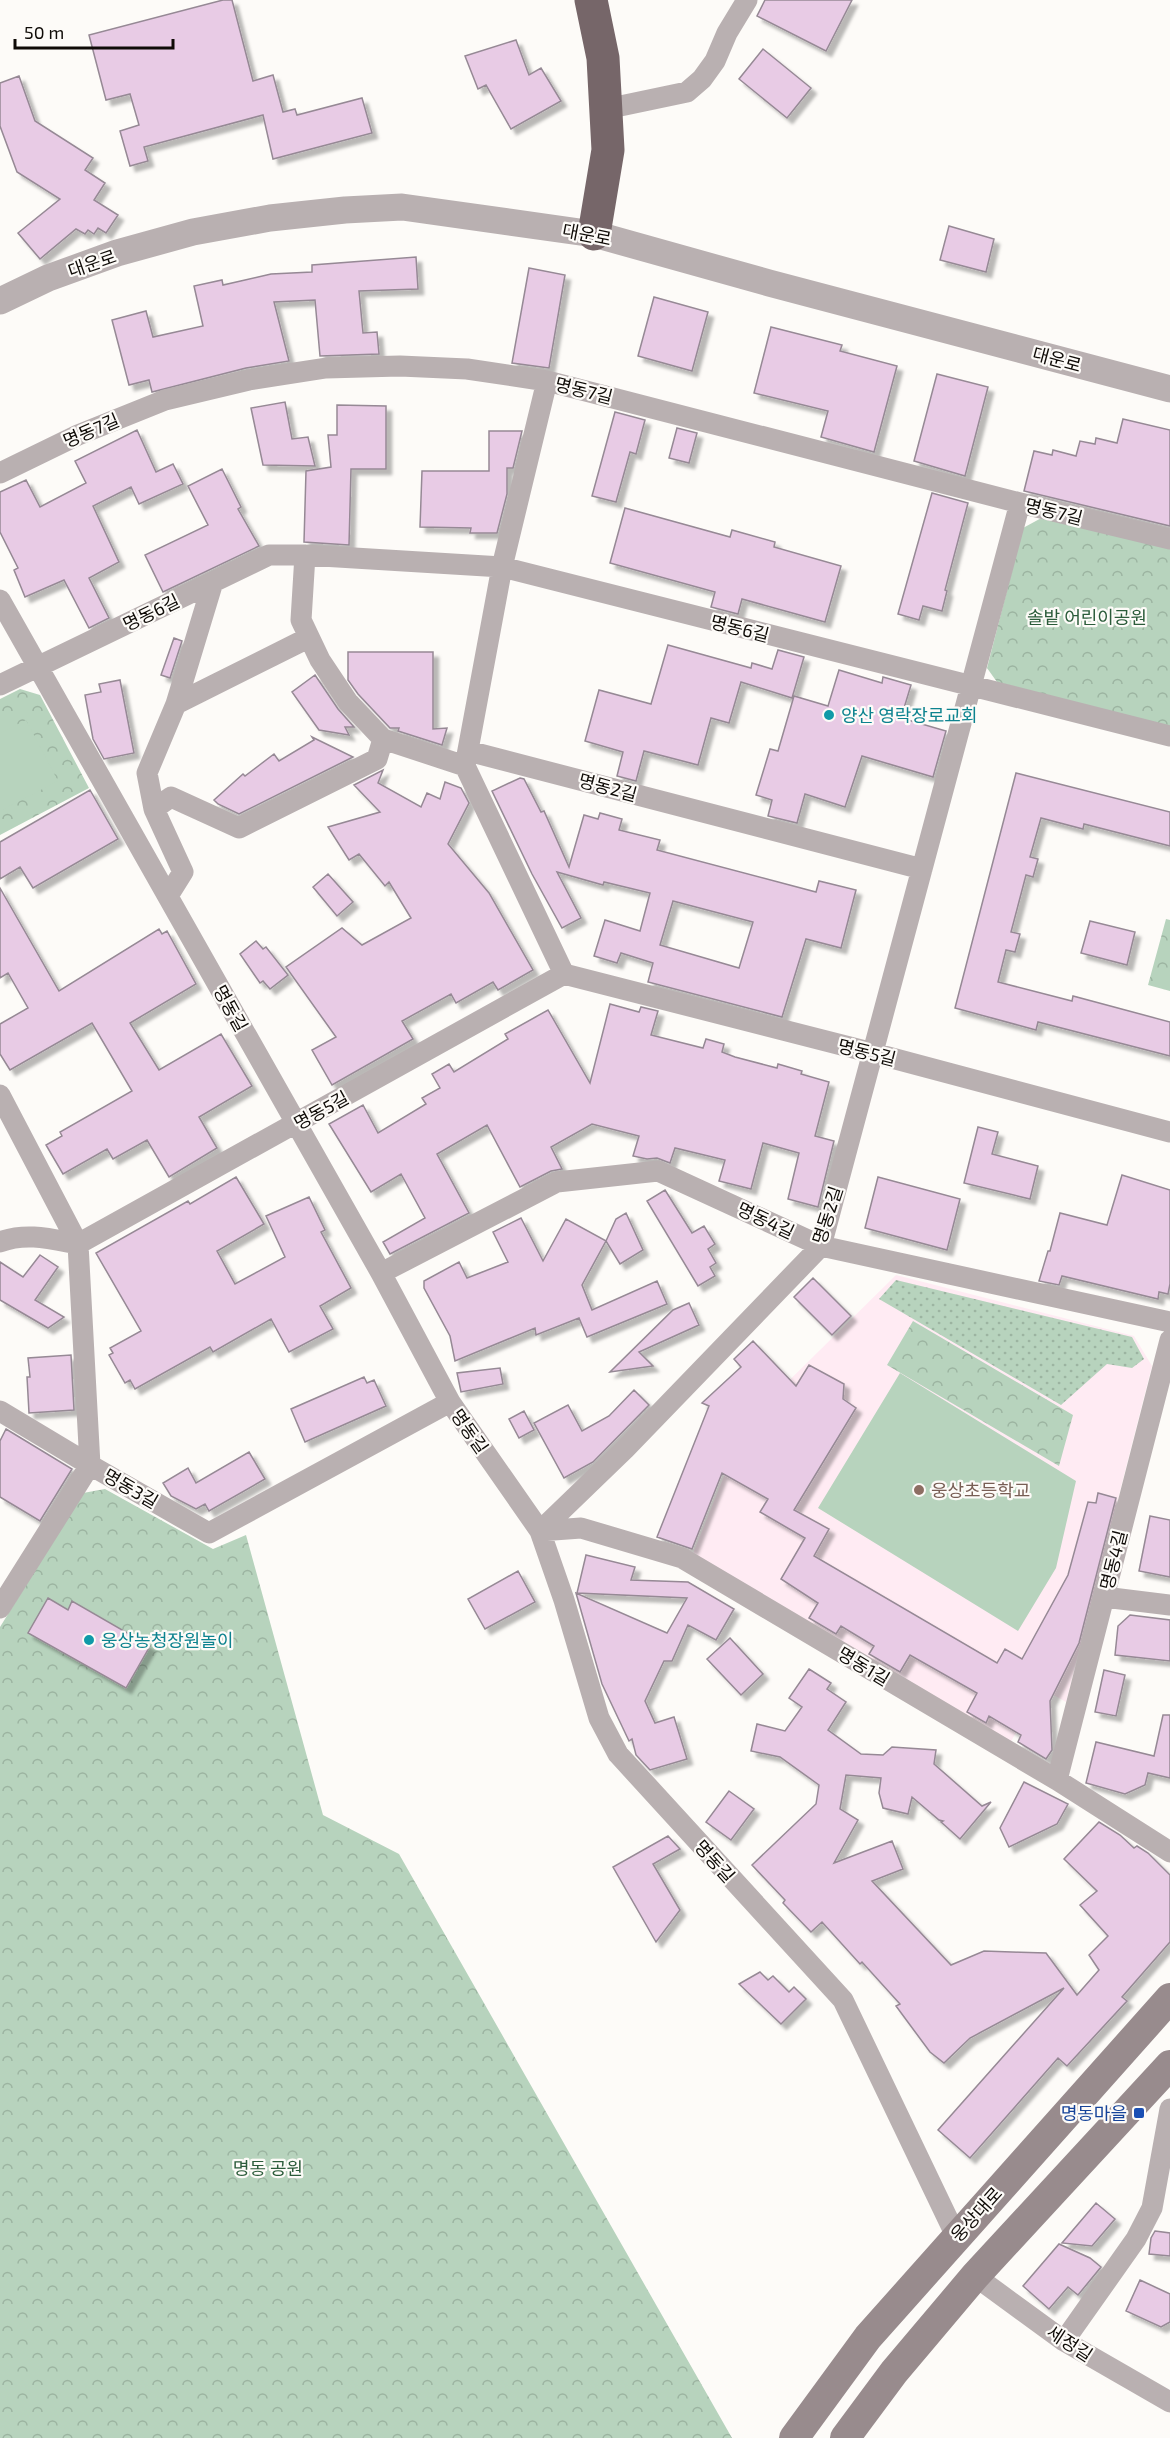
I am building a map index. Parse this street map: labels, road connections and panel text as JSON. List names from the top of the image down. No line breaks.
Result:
{"streets":{"main road":["웅상대로"],"street":["대운로","명동7길","명동6길","명동2길","명동길","명동5길","명동4길","명동3길","명동1길","세정길"]},"crossings":[["명동7길","명동2길"],["명동6길","명동2길"],["명동6길","명동길"],["명동2길","명동길"],["명동2길","명동5길"],["명동2길","명동4길"],["명동2길","명동1길"],["명동길","명동5길"],["명동길","명동4길"],["명동길","명동3길"],["명동길","명동1길"],["명동길","웅상대로"],["명동5길","명동3길"],["명동4길","명동1길"]],"parks":["솔밭 어린이공원","명동 공원"],"places":{"other":["양산 영락장로교회","웅상초등학교","웅상농청장원놀이"],"transit":["명동마을"]},"scale_bar":"50 m"}
